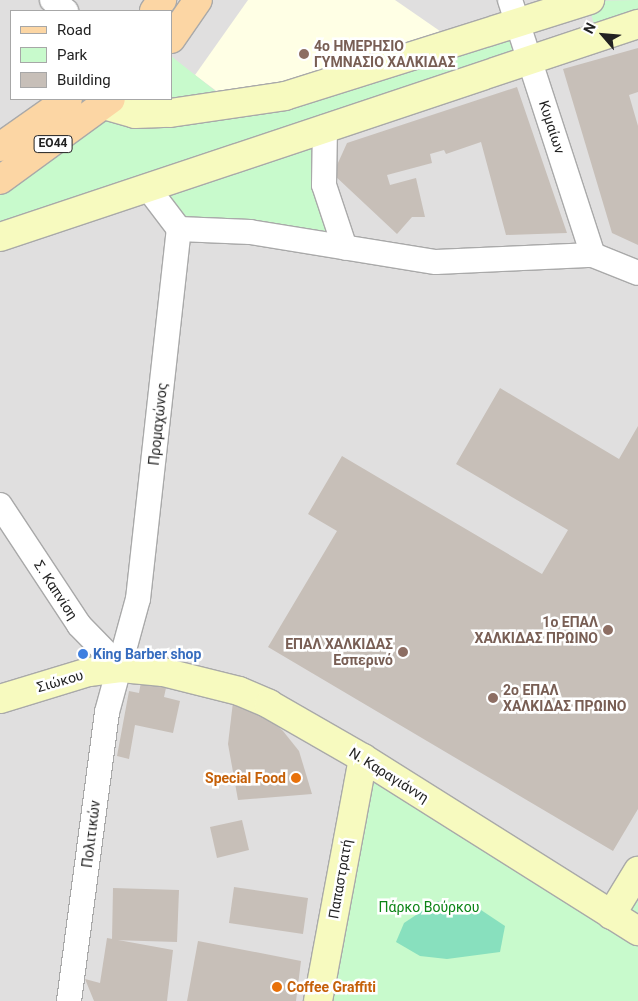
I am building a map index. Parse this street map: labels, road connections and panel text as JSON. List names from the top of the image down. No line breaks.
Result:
{"streets":{"main road":["ΕΟ44"],"street":["Κυμαίων","Προμαχώνος","Σ. Καπνίση","Σιώκου","Ν. Καραγιάννη","Πολιτικών","Παπαστρατή"]},"crossings":[["Προμαχώνος","Σ. Καπνίση"],["Προμαχώνος","Σιώκου"],["Προμαχώνος","Ν. Καραγιάννη"],["Προμαχώνος","Πολιτικών"],["Σ. Καπνίση","Σιώκου"],["Σ. Καπνίση","Ν. Καραγιάννη"],["Σ. Καπνίση","Πολιτικών"],["Σιώκου","Ν. Καραγιάννη"],["Σιώκου","Πολιτικών"],["Ν. Καραγιάννη","Πολιτικών"],["Ν. Καραγιάννη","Παπαστρατή"]],"parks":["Πάρκο Βούρκου"],"places":["4ο ΗΜΕΡΗΣΙΟ ΓΥΜΝΑΣΙΟ ΧΑΛΚΙΔΑΣ","1ο ΕΠΑΛ ΧΑΛΚΙΔΑΣ ΠΡΩΙΝΟ","ΕΠΑΛ ΧΑΛΚΙΔΑΣ Εσπερινό","King Barber shop","2ο ΕΠΑΛ ΧΑΛΚΙΔΑΣ ΠΡΩΙΝΟ","Special Food","Coffee Graffiti"],"legend":["Road","Park","Building"],"north":"top left"}
